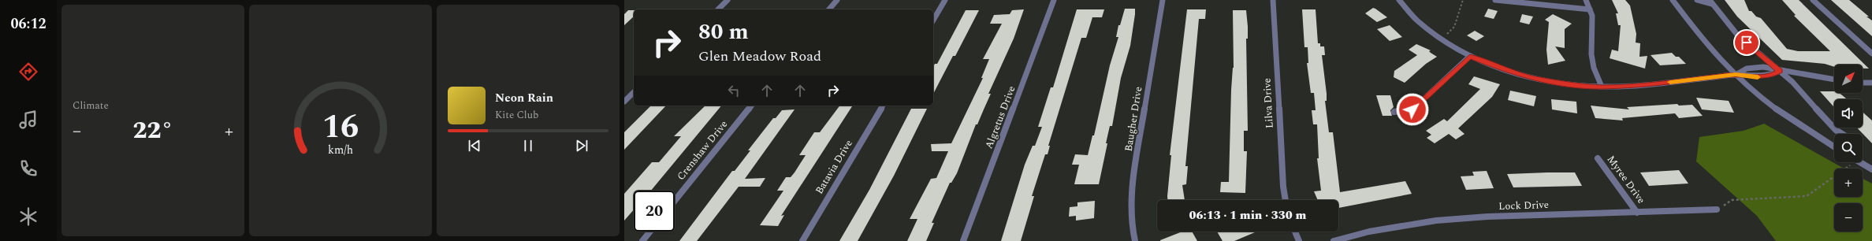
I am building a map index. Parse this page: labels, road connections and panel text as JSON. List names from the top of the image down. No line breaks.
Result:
{"streets":{"street":["Lilva Drive","Algretus Drive","Baugher Drive","Crenshaw Drive","Batavia Drive","Myree Drive","Lock Drive"]},"crossings":[["Myree Drive","Lock Drive"]],"north":"top right","page":{"tabs":"06:12","tile":"Climate","turn":["80 m","Glen Meadow Road"],"map_buttons":["+","−"],"song":["Neon Rain","Kite Club"],"heat":["−","22°","+"],"limit":"20","trip":"06:13 · 1 min · 330 m","gauge":["16","km/h"]}}
